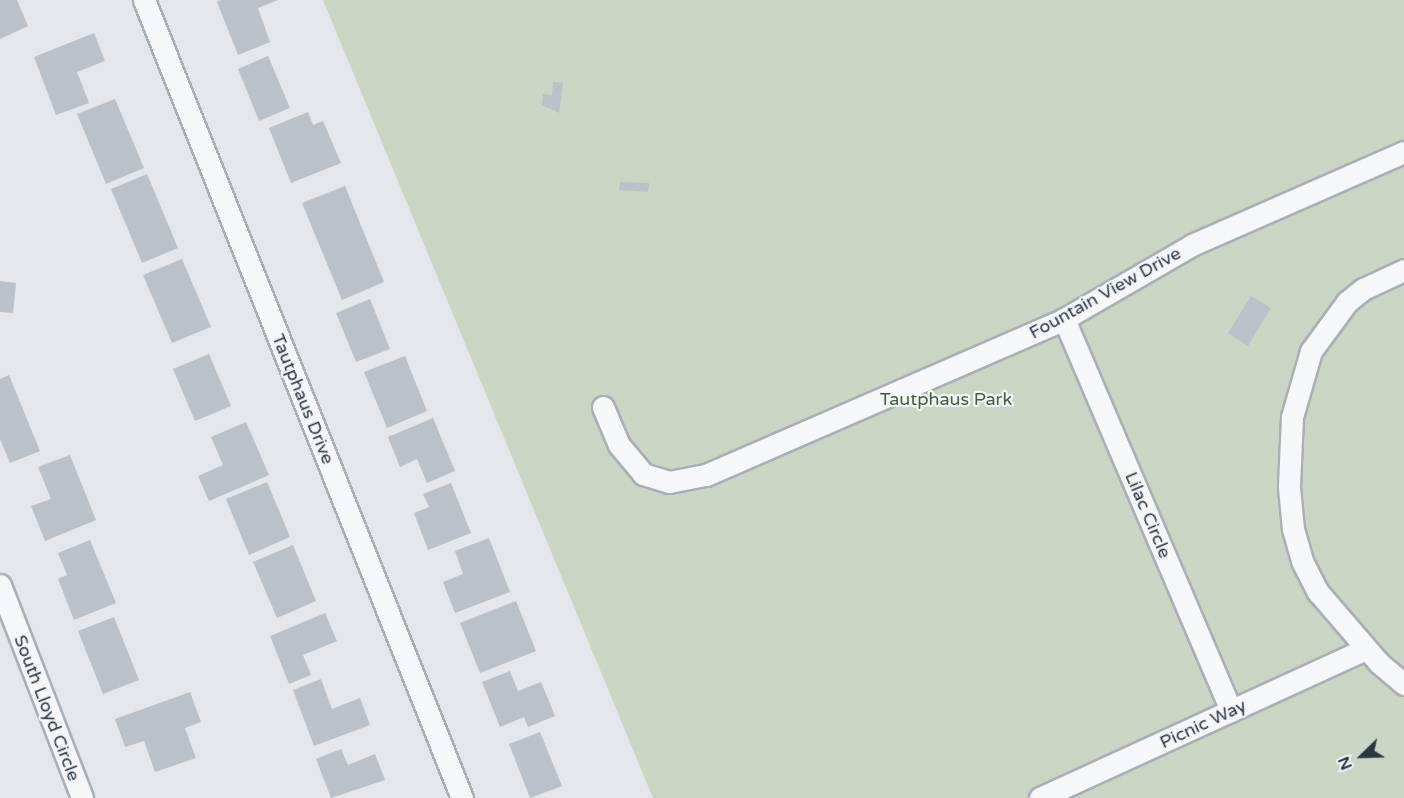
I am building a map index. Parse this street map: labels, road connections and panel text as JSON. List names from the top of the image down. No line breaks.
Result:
{"streets":{"street":["Fountain View Drive","Tautphaus Drive","Lilac Circle","South Lloyd Circle","Picnic Way"]},"crossings":[["Fountain View Drive","Lilac Circle"],["Lilac Circle","Picnic Way"]],"parks":["Tautphaus Park"],"north":"bottom left"}
